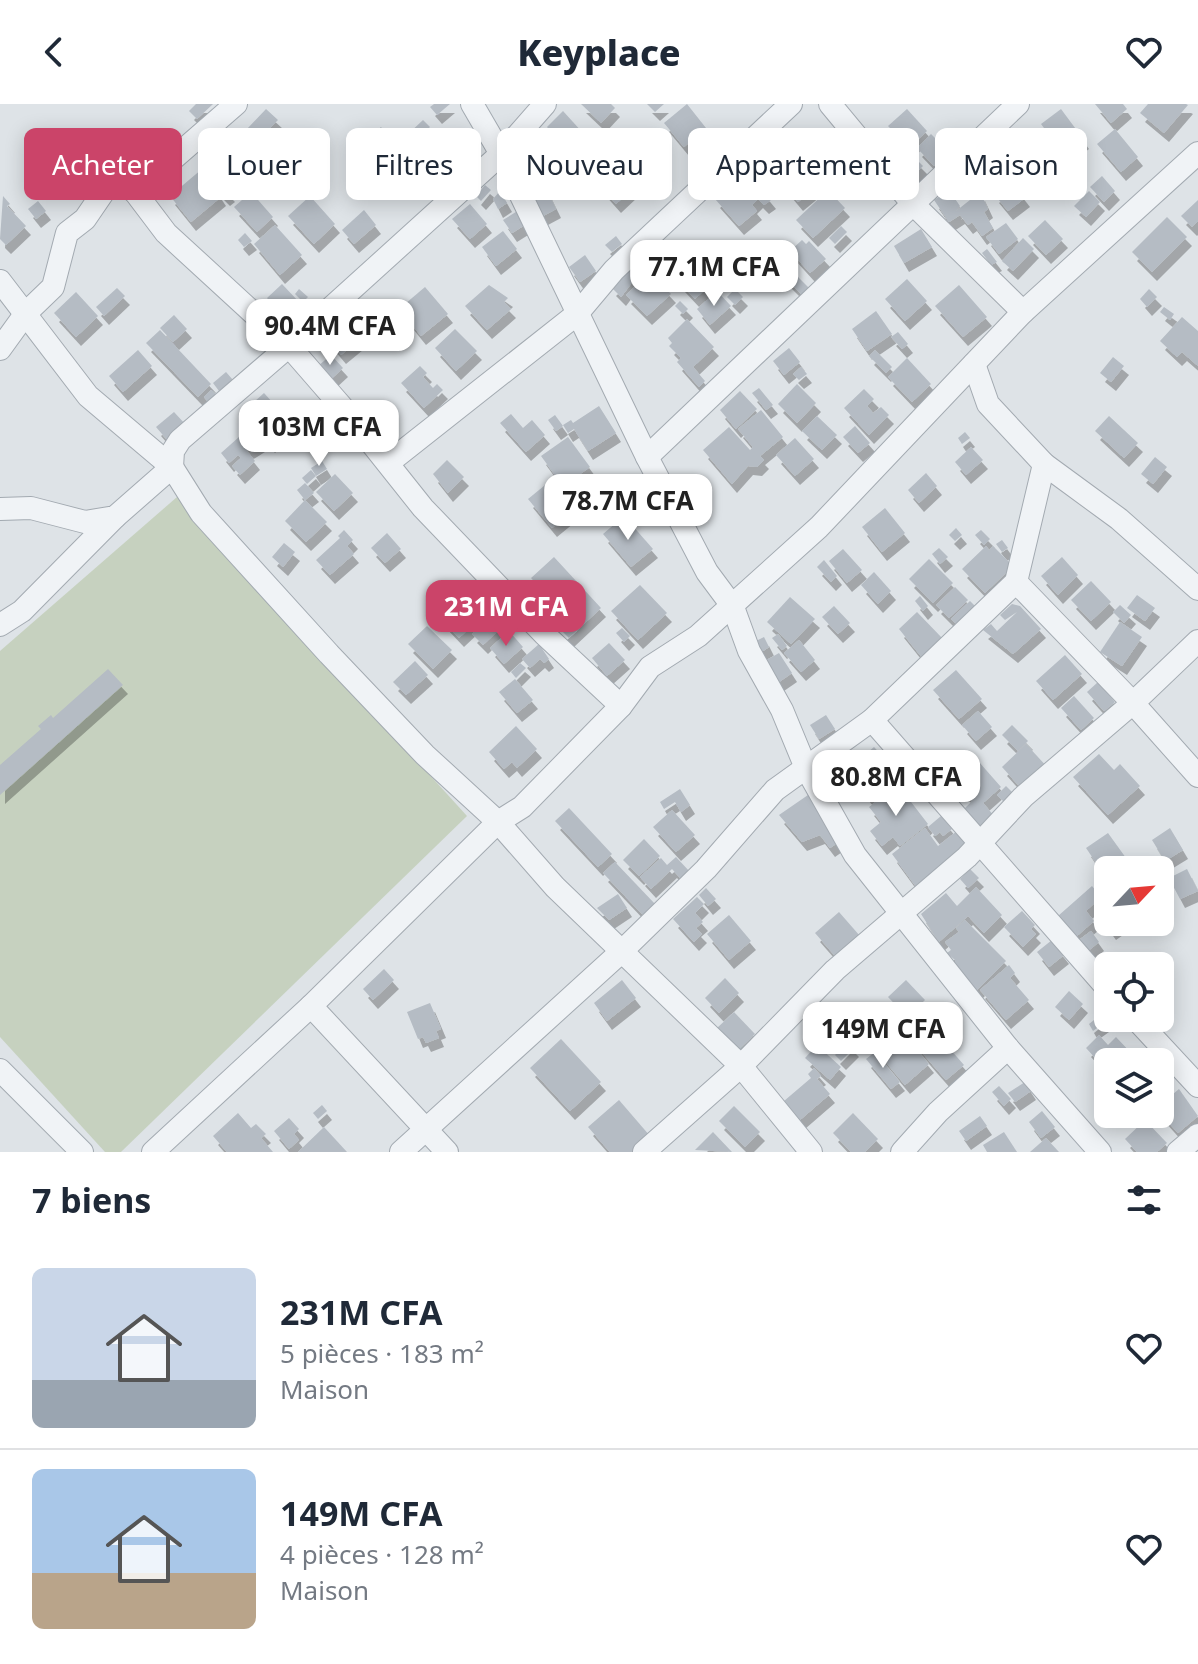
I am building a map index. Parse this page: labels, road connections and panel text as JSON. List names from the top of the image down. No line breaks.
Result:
{"north":"top right","page":{"header":"Keyplace","chip":["Acheter","Louer","Filtres","Nouveau","Appartement","Maison"],"price":["77.1M CFA","90.4M CFA","103M CFA","78.7M CFA","231M CFA","80.8M CFA","149M CFA"],"heading":"7 biens","list":[{"name":"231M CFA","note":"5 pièces · 183 m² · Maison"},{"name":"149M CFA","note":"4 pièces · 128 m² · Maison"}]}}
